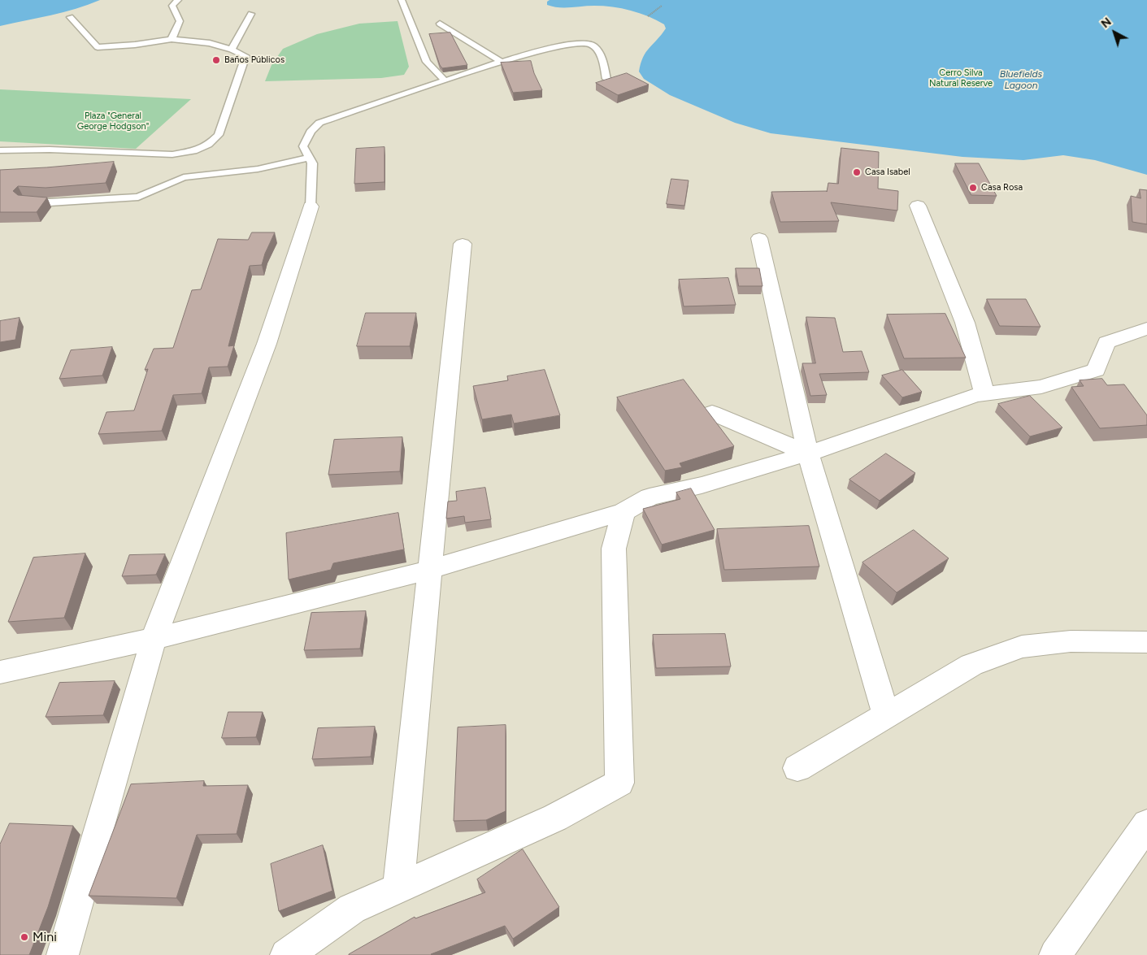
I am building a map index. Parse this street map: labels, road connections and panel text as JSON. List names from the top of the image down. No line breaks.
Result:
{"water":["Bluefields Lagoon"],"parks":["Cerro Silva Natural Reserve","Plaza \"General George Hodgson\""],"places":["Baños Públicos","Casa Isabel","Casa Rosa","Mini"],"north":"top left"}
